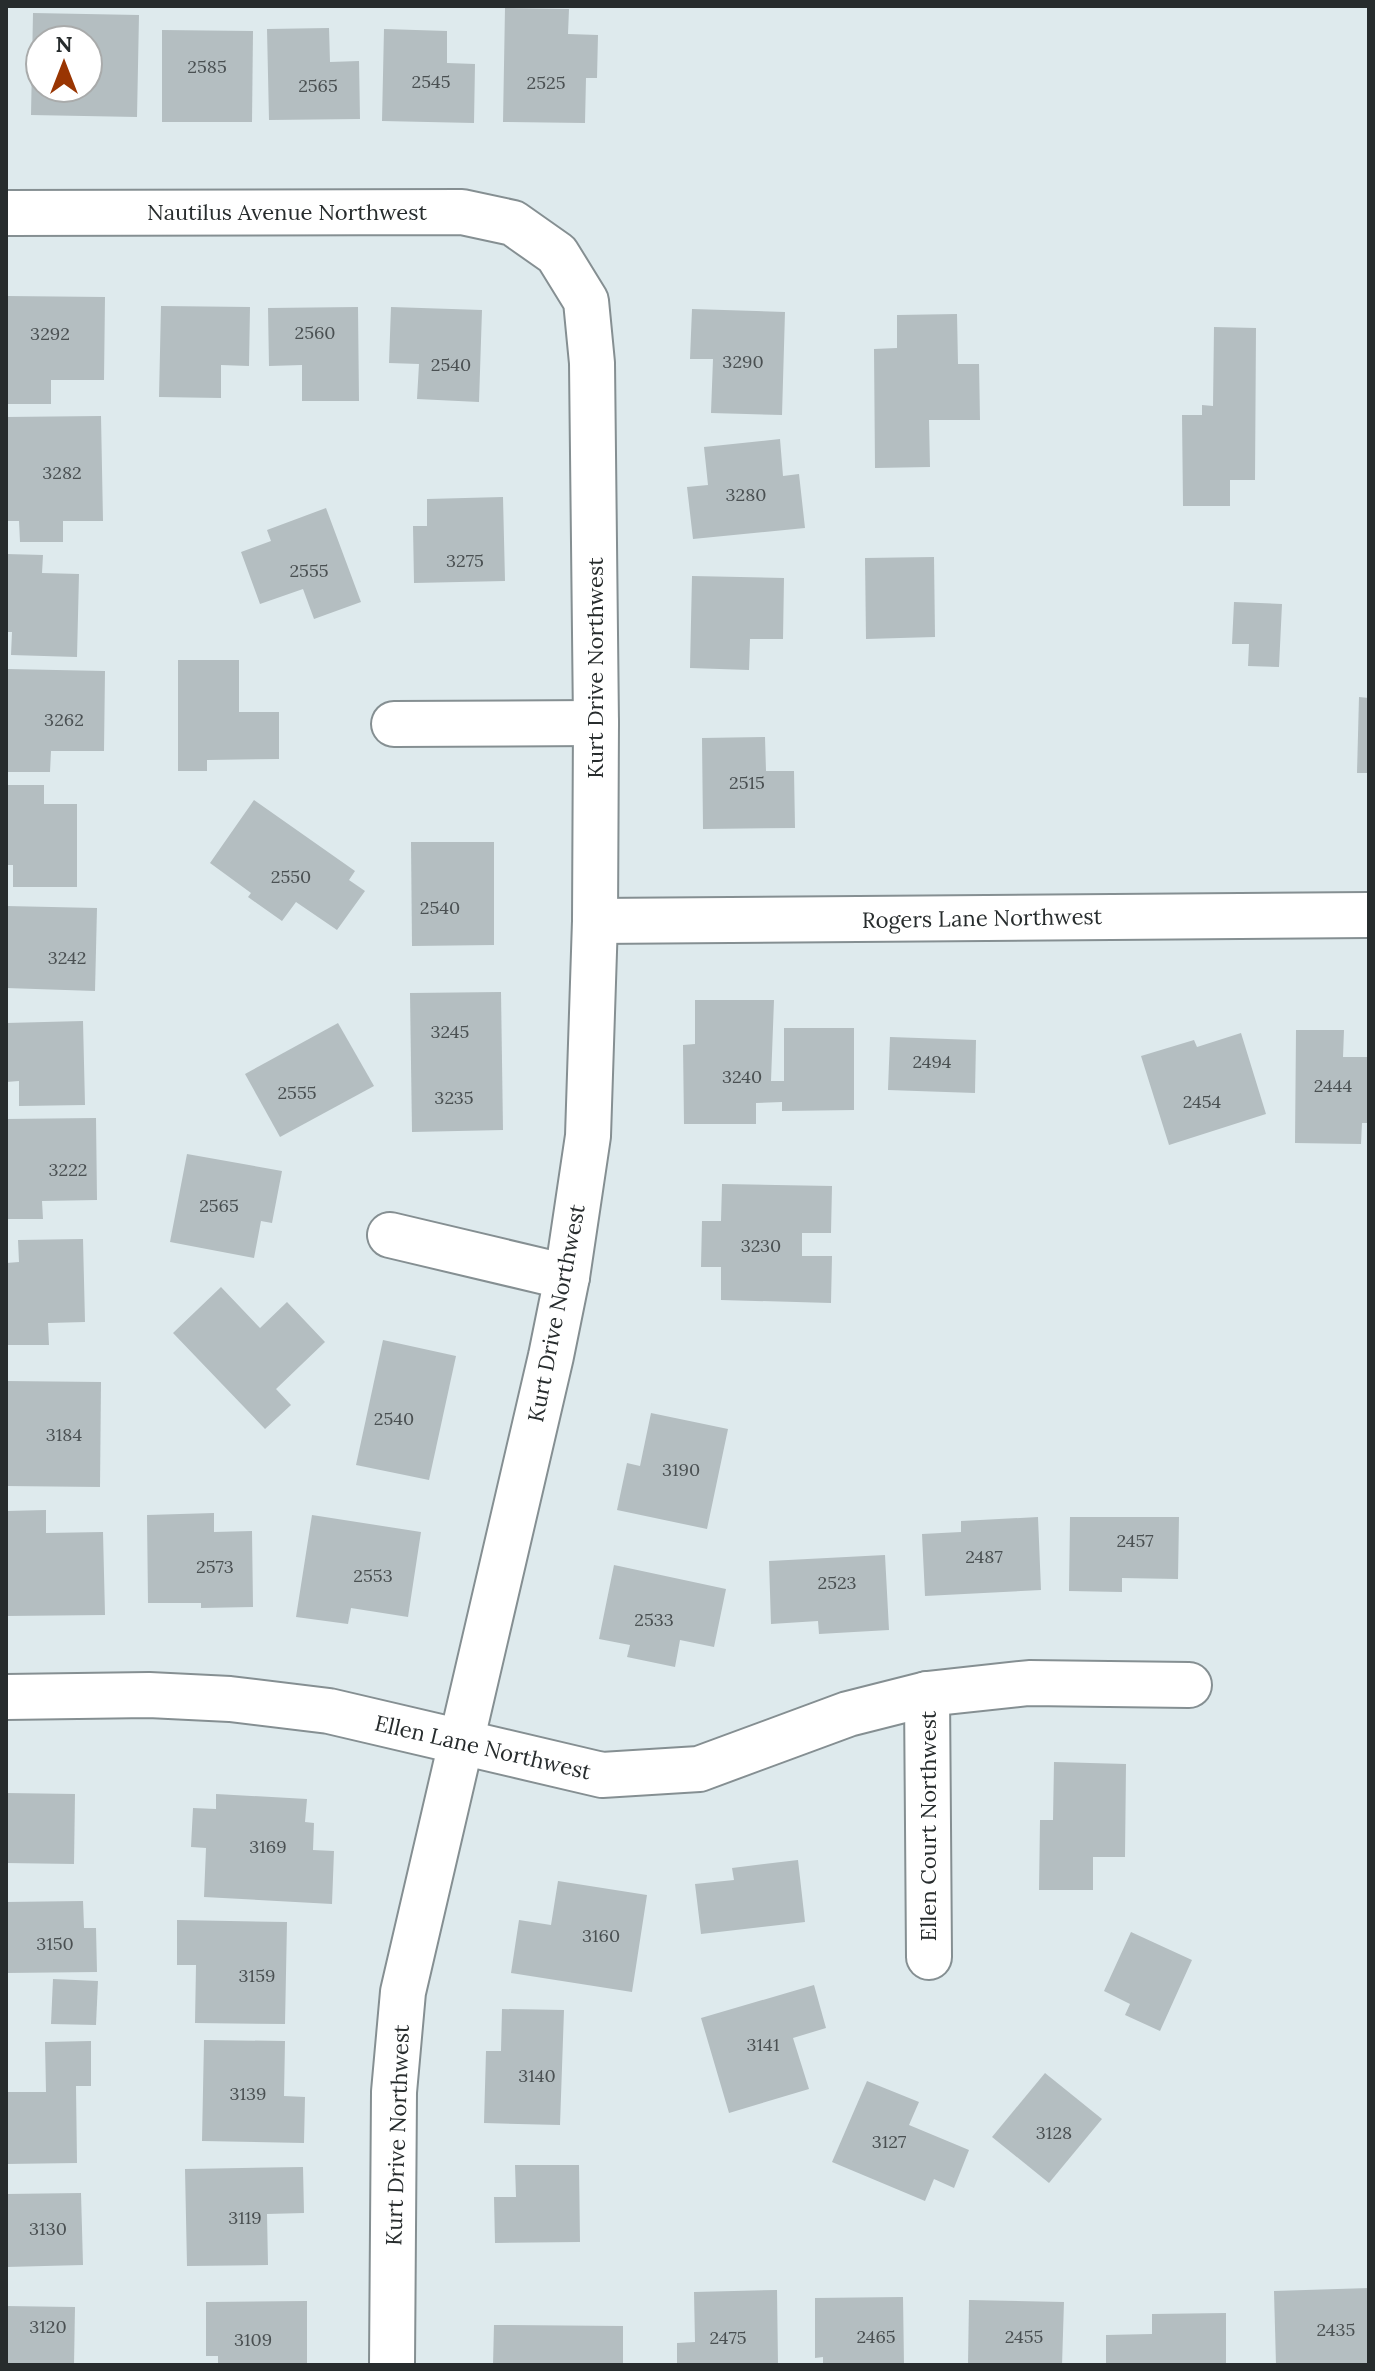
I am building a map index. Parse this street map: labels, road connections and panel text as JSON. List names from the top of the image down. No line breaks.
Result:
{"streets":{"street":["Nautilus Avenue Northwest","Kurt Drive Northwest","Rogers Lane Northwest","Ellen Lane Northwest","Ellen Court Northwest"]},"crossings":[["Nautilus Avenue Northwest","Kurt Drive Northwest"],["Kurt Drive Northwest","Rogers Lane Northwest"],["Kurt Drive Northwest","Ellen Lane Northwest"],["Ellen Lane Northwest","Ellen Court Northwest"]],"house_numbers":["2585","2545","2525","2565","2560","3292","3290","2540","3282","3280","3275","2555","3262","2515","2550","2540","3242","3245","2494","3240","2444","2555","3235","2454","3222","2565","3230","2540","3184","3190","2457","2487","2573","2553","2523","2533","3169","3160","3150","3159","3141","3140","3139","3128","3127","3119","3130","3120","2435","2465","2455","2475","3109"],"north":"top"}
